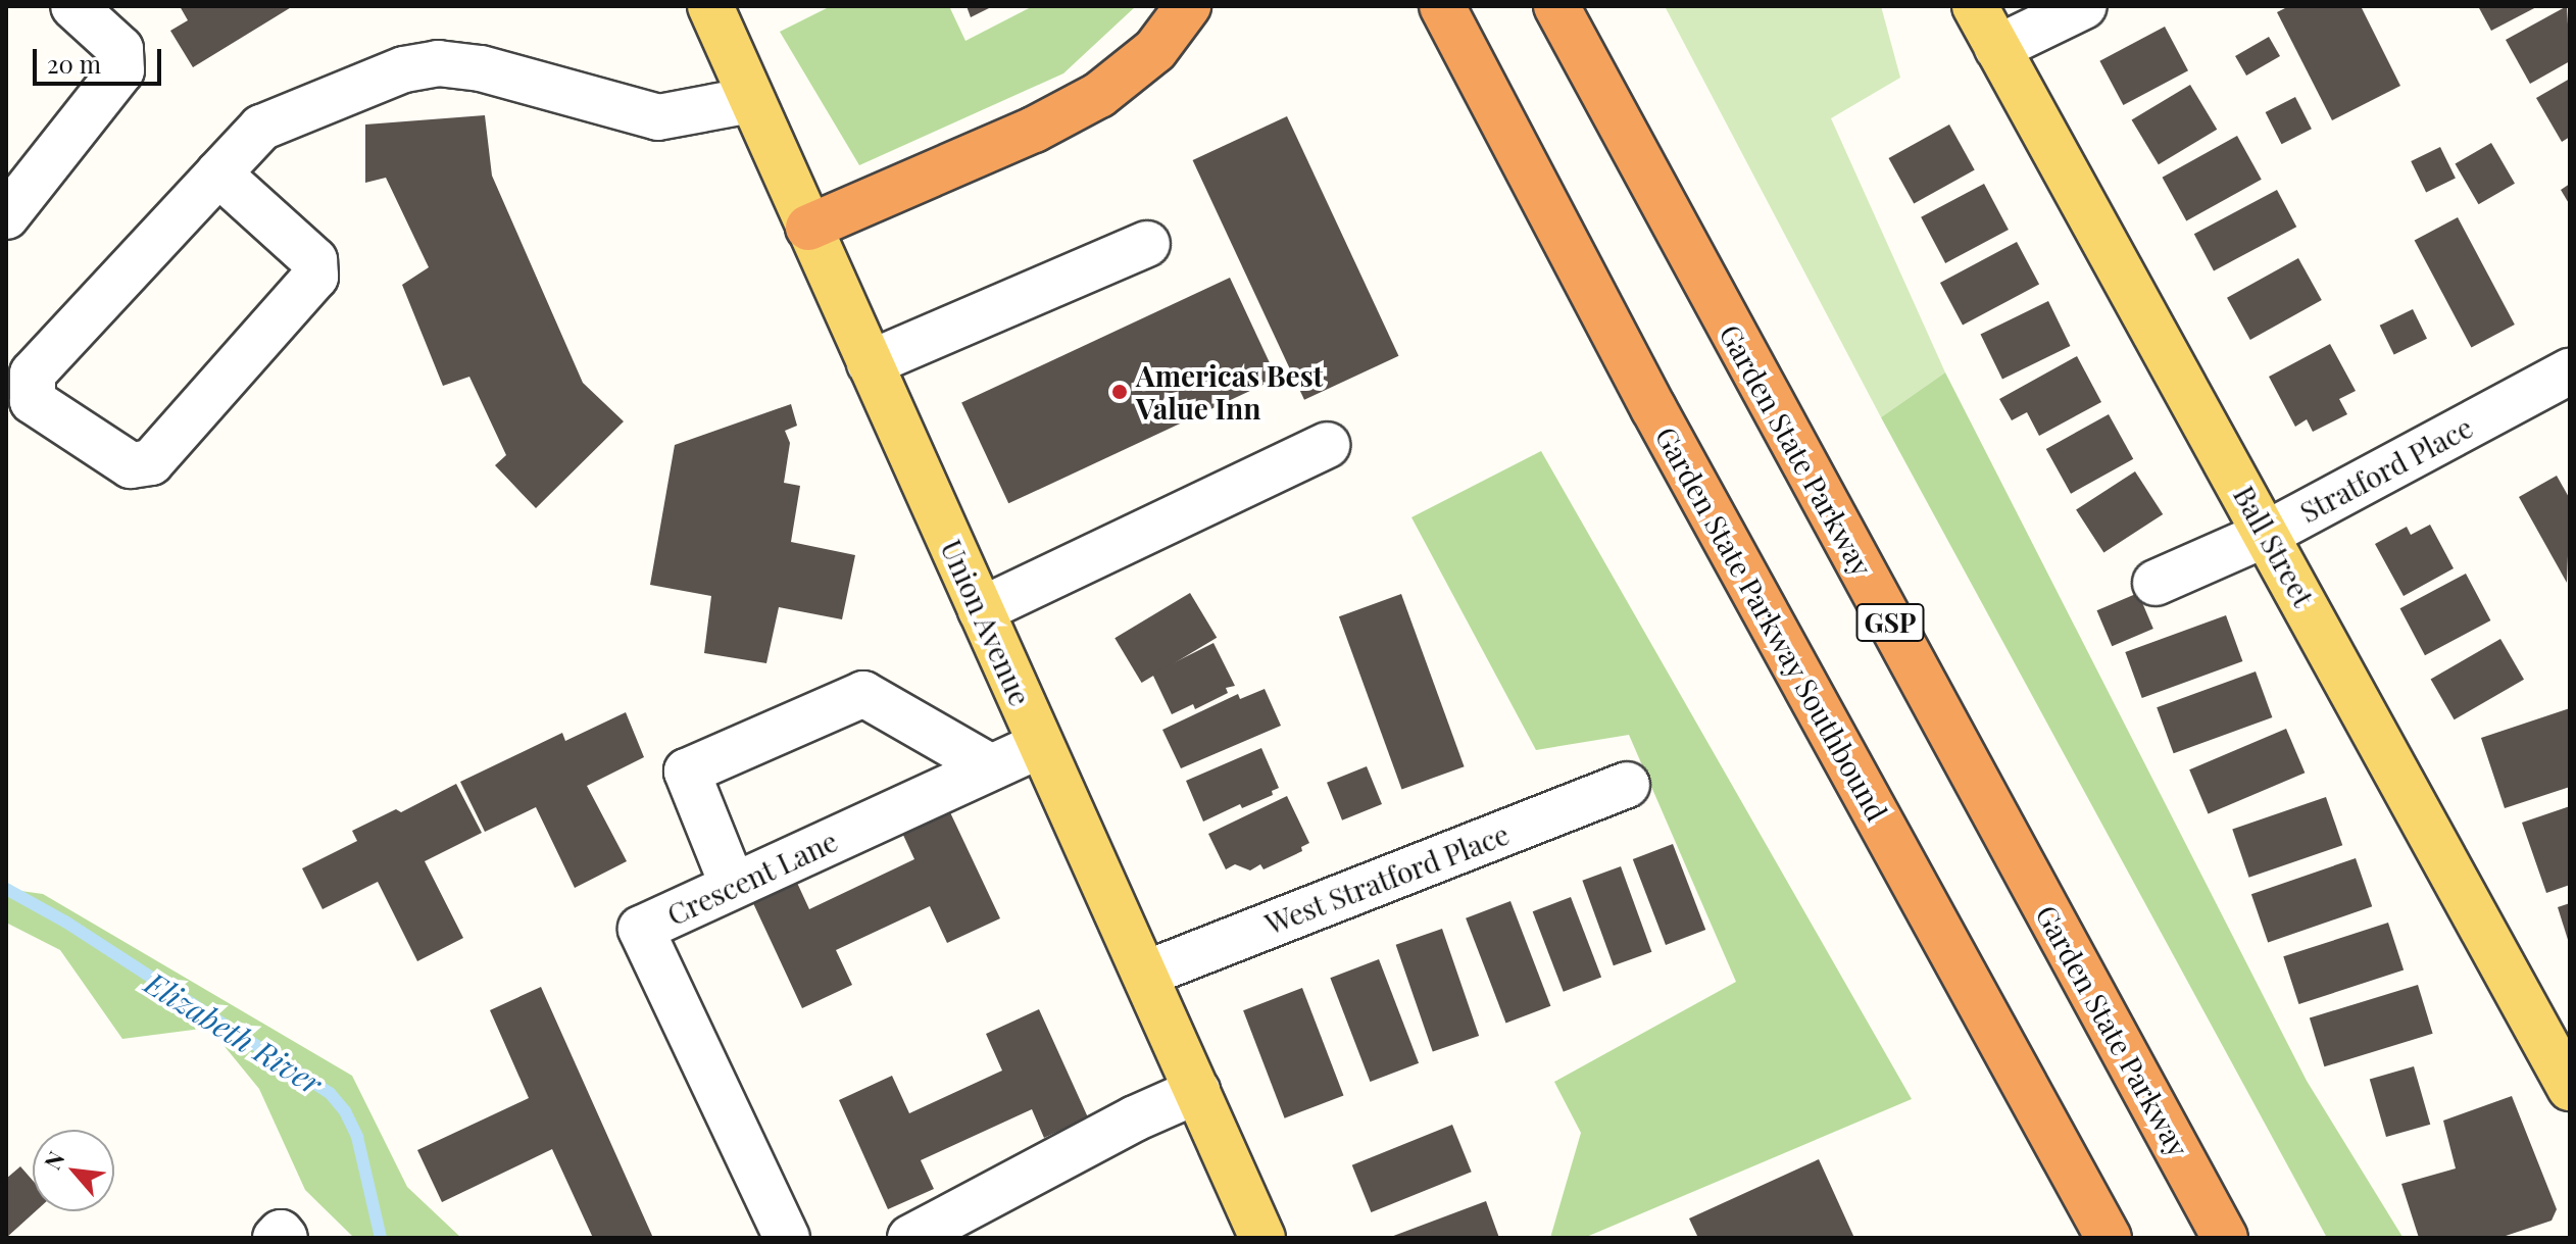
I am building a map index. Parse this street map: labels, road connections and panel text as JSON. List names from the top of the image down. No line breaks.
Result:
{"streets":{"highway":["Garden State Parkway","GSP","Garden State Parkway Southbound"],"main road":["Ball Street","Union Avenue"],"street":["Stratford Place","Crescent Lane","West Stratford Place"]},"crossings":[["Stratford Place","Ball Street"],["Union Avenue","Crescent Lane"],["Union Avenue","West Stratford Place"]],"water":["Elizabeth River"],"places":["Americas Best Value Inn"],"scale_bar":"20 m","north":"top left"}
